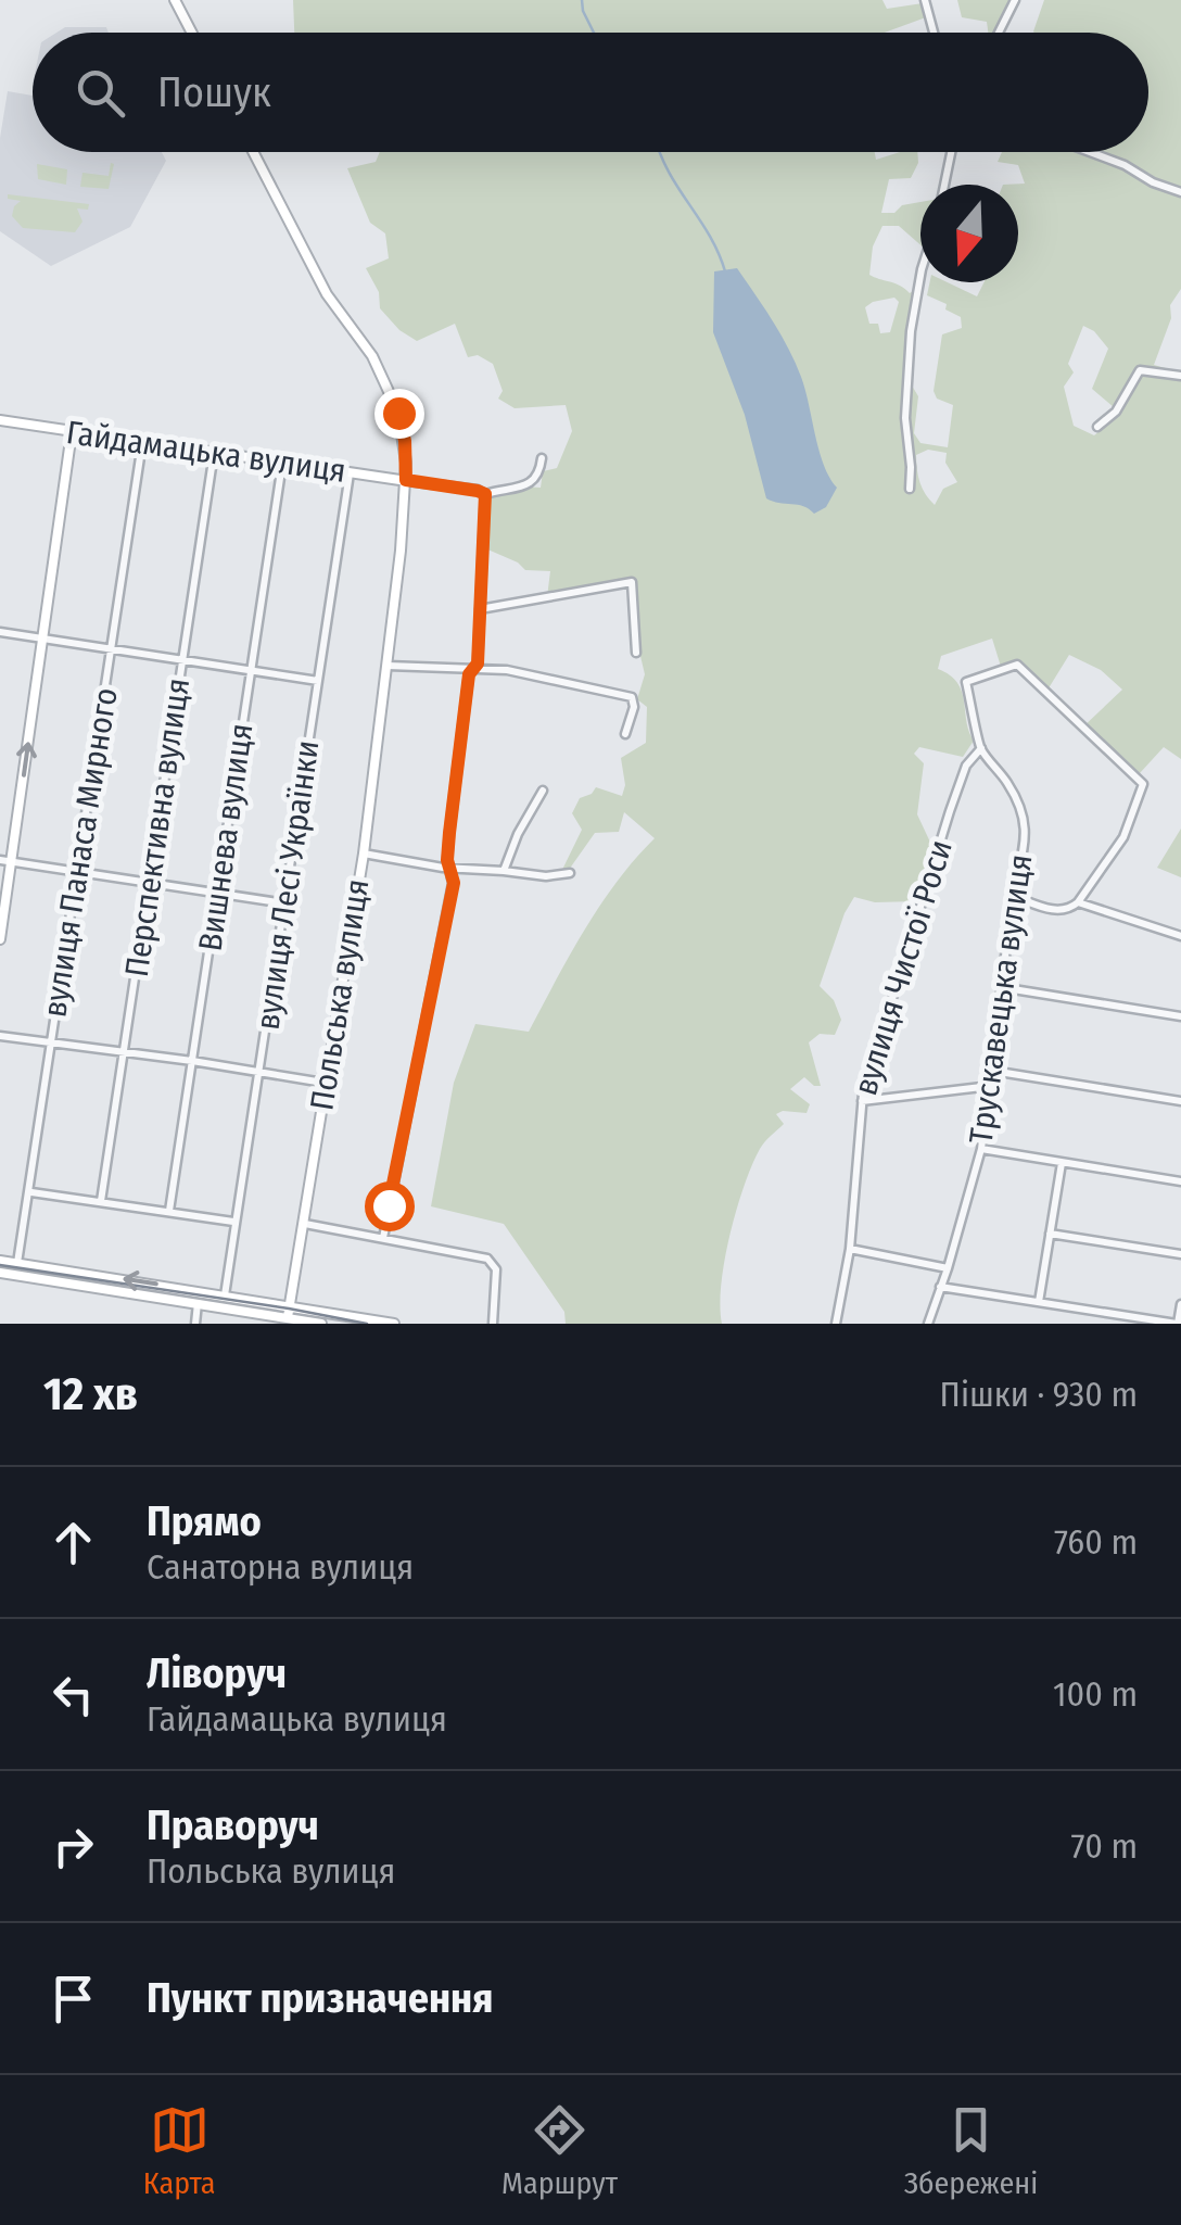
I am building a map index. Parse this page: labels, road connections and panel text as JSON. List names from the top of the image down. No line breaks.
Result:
{"streets":{"street":["Гайдамацька вулиця","Перспективна вулиця","Вишнева вулиця","вулиця Панаса Мирного","вулиця Лесі Українки","вулиця Чистої Роси","Польська вулиця","Трускавецька вулиця"]},"crossings":[["Гайдамацька вулиця","Перспективна вулиця"],["Гайдамацька вулиця","Вишнева вулиця"],["Гайдамацька вулиця","вулиця Панаса Мирного"],["Гайдамацька вулиця","вулиця Лесі Українки"],["Гайдамацька вулиця","Польська вулиця"],["вулиця Чистої Роси","Трускавецька вулиця"]],"north":"bottom","page":{"search":"Пошук","heading":["12 хв","Пішки · 930 m"],"list":[["Прямо","Санаторна вулиця","760 m"],["Ліворуч","Гайдамацька вулиця","100 m"],["Праворуч","Польська вулиця","70 m"],"Пункт призначення"],"nav":["Карта","Маршрут","Збережені"]}}
